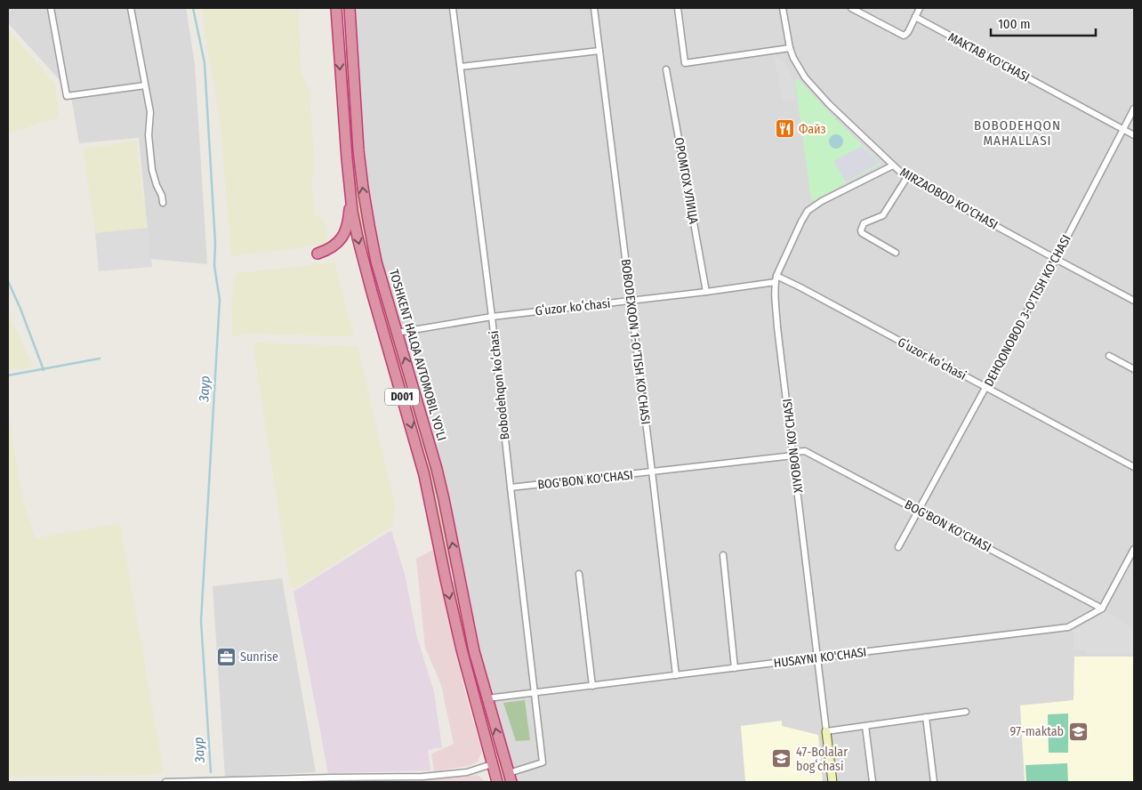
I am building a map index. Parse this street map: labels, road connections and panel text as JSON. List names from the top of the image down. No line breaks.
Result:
{"streets":{"highway":["TOSHKENT HALQA AVTOMOBIL YO'LI","D001"],"street":["MAKTAB KO'CHASI","ОРОМГОХ УЛИЦА","MIRZAOBOD KO'CHASI","Gʻuzor koʻchasi","DEHQONOBOD 3-O'TISH KO'CHASI","BOBODEXQON 1-O'TISH KO'CHASI","Bobodehqon koʻchasi","XIYOBON KO'CHASI","BOG'BON KO'CHASI","HUSAYNI KO'CHASI"]},"crossings":[["MAKTAB KO'CHASI","DEHQONOBOD 3-O'TISH KO'CHASI"],["ОРОМГОХ УЛИЦА","Gʻuzor koʻchasi"],["MIRZAOBOD KO'CHASI","DEHQONOBOD 3-O'TISH KO'CHASI"],["MIRZAOBOD KO'CHASI","XIYOBON KO'CHASI"],["Gʻuzor koʻchasi","DEHQONOBOD 3-O'TISH KO'CHASI"],["Gʻuzor koʻchasi","BOBODEXQON 1-O'TISH KO'CHASI"],["Gʻuzor koʻchasi","TOSHKENT HALQA AVTOMOBIL YO'LI"],["Gʻuzor koʻchasi","Bobodehqon koʻchasi"],["Gʻuzor koʻchasi","XIYOBON KO'CHASI"],["DEHQONOBOD 3-O'TISH KO'CHASI","BOG'BON KO'CHASI"],["BOBODEXQON 1-O'TISH KO'CHASI","BOG'BON KO'CHASI"],["BOBODEXQON 1-O'TISH KO'CHASI","HUSAYNI KO'CHASI"],["TOSHKENT HALQA AVTOMOBIL YO'LI","Bobodehqon koʻchasi"],["TOSHKENT HALQA AVTOMOBIL YO'LI","HUSAYNI KO'CHASI"],["Bobodehqon koʻchasi","BOG'BON KO'CHASI"],["Bobodehqon koʻchasi","HUSAYNI KO'CHASI"],["XIYOBON KO'CHASI","BOG'BON KO'CHASI"],["XIYOBON KO'CHASI","HUSAYNI KO'CHASI"],["BOG'BON KO'CHASI","HUSAYNI KO'CHASI"]],"districts":["BOBODEHQON MAHALLASI"],"water":["Заур"],"places":{"restaurant":["Файз"],"office":["Sunrise"],"school or university":["97-maktab","47-Bolalar bogʻchasi"]},"scale_bar":"100 m"}
